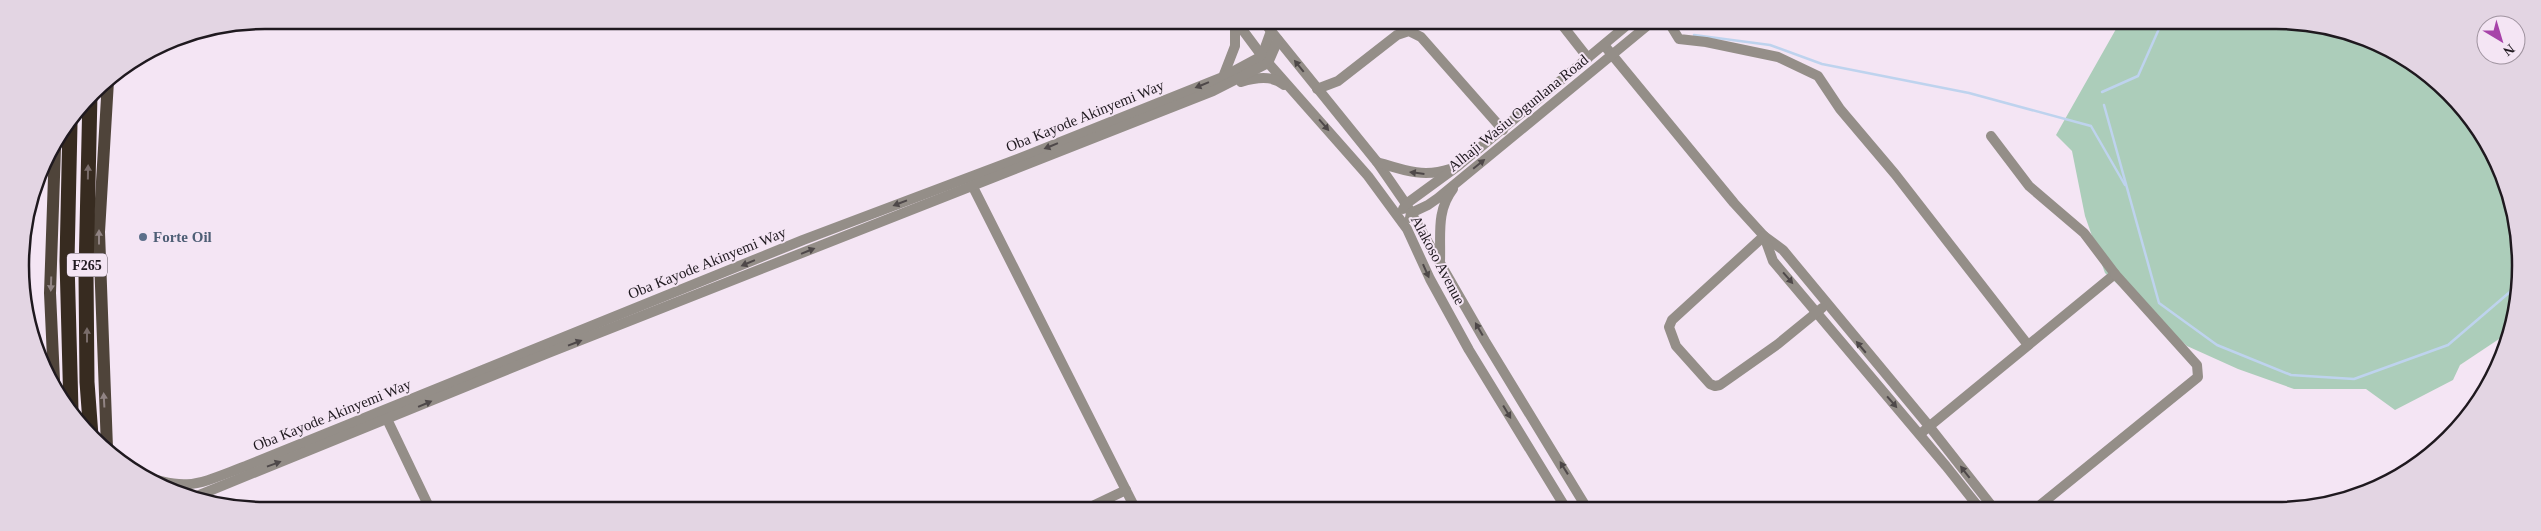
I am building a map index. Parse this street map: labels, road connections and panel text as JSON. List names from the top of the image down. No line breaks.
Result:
{"streets":{"highway":["F265"],"street":["Alhaji Wasiu Ogunlana Road","Oba Kayode Akinyemi Way","Alakoso Avenue"]},"crossings":[["Alhaji Wasiu Ogunlana Road","Alakoso Avenue"],["Oba Kayode Akinyemi Way","Alakoso Avenue"]],"places":["Forte Oil"],"north":"bottom right"}
